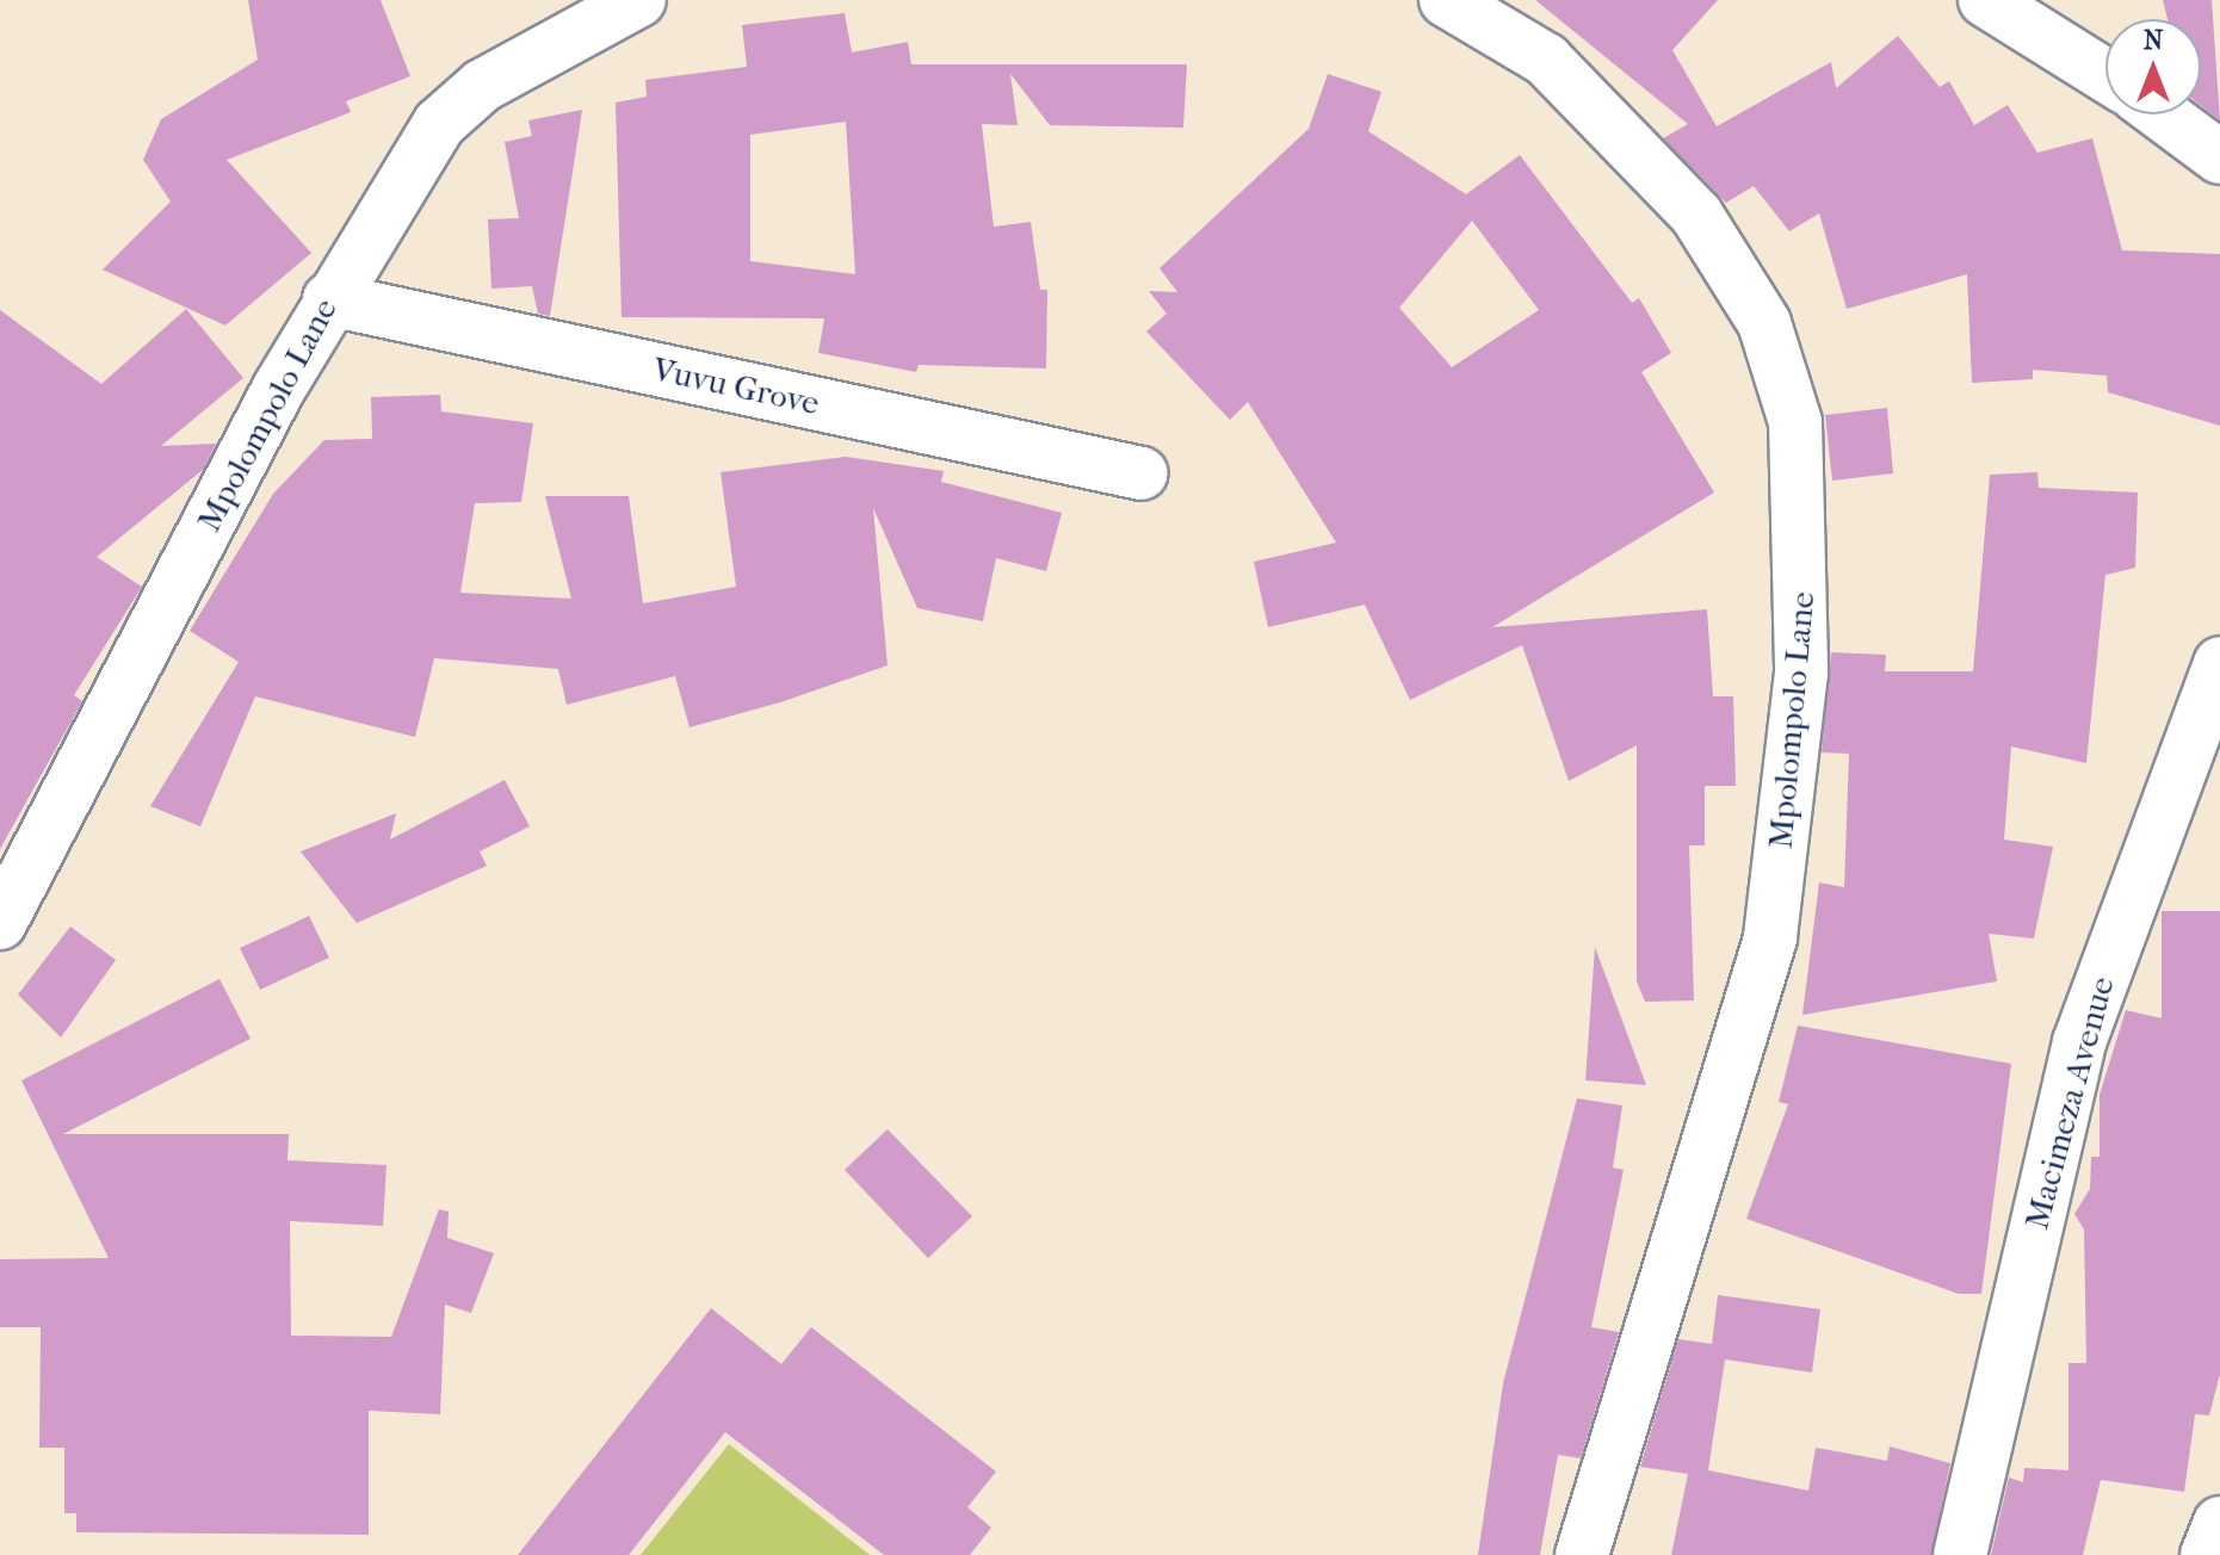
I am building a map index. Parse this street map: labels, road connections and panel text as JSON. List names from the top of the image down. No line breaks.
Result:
{"streets":{"street":["Vuvu Grove","Mpolompolo Lane","Macimeza Avenue"]},"crossings":[["Vuvu Grove","Mpolompolo Lane"]],"north":"top"}
